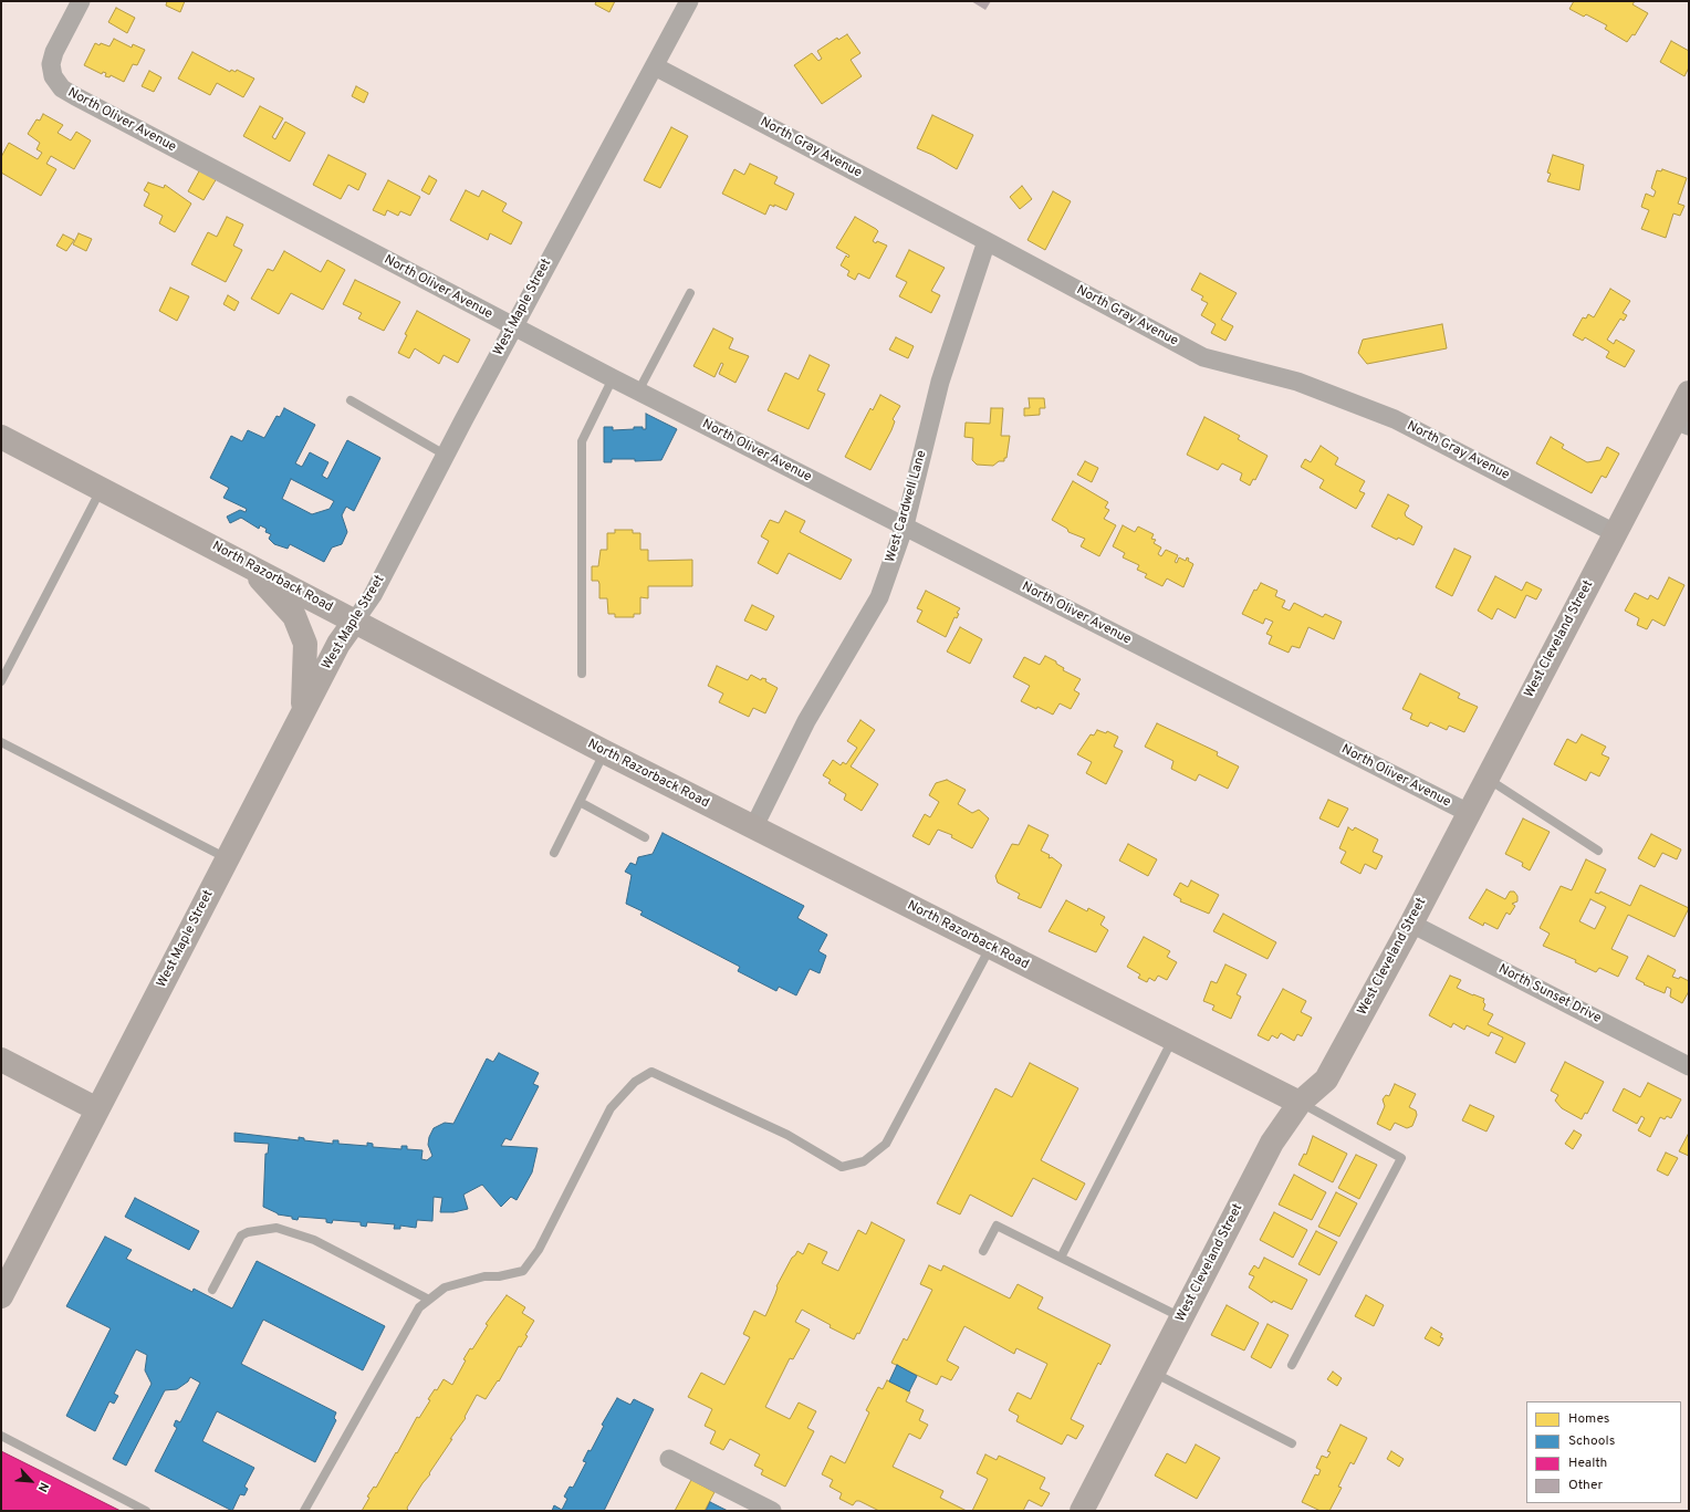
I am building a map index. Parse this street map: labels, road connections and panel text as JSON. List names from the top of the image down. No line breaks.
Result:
{"streets":{"street":["North Oliver Avenue","North Gray Avenue","West Maple Street","West Cardwell Lane","North Razorback Road","West Cleveland Street","North Sunset Drive"]},"crossings":[["North Oliver Avenue","West Maple Street"],["North Oliver Avenue","West Cardwell Lane"],["North Oliver Avenue","West Cleveland Street"],["North Gray Avenue","West Maple Street"],["North Gray Avenue","West Cardwell Lane"],["North Gray Avenue","West Cleveland Street"],["West Maple Street","North Razorback Road"],["West Cardwell Lane","North Razorback Road"],["North Razorback Road","West Cleveland Street"],["West Cleveland Street","North Sunset Drive"]],"legend":["Homes","Schools","Health","Other"],"north":"bottom right"}
